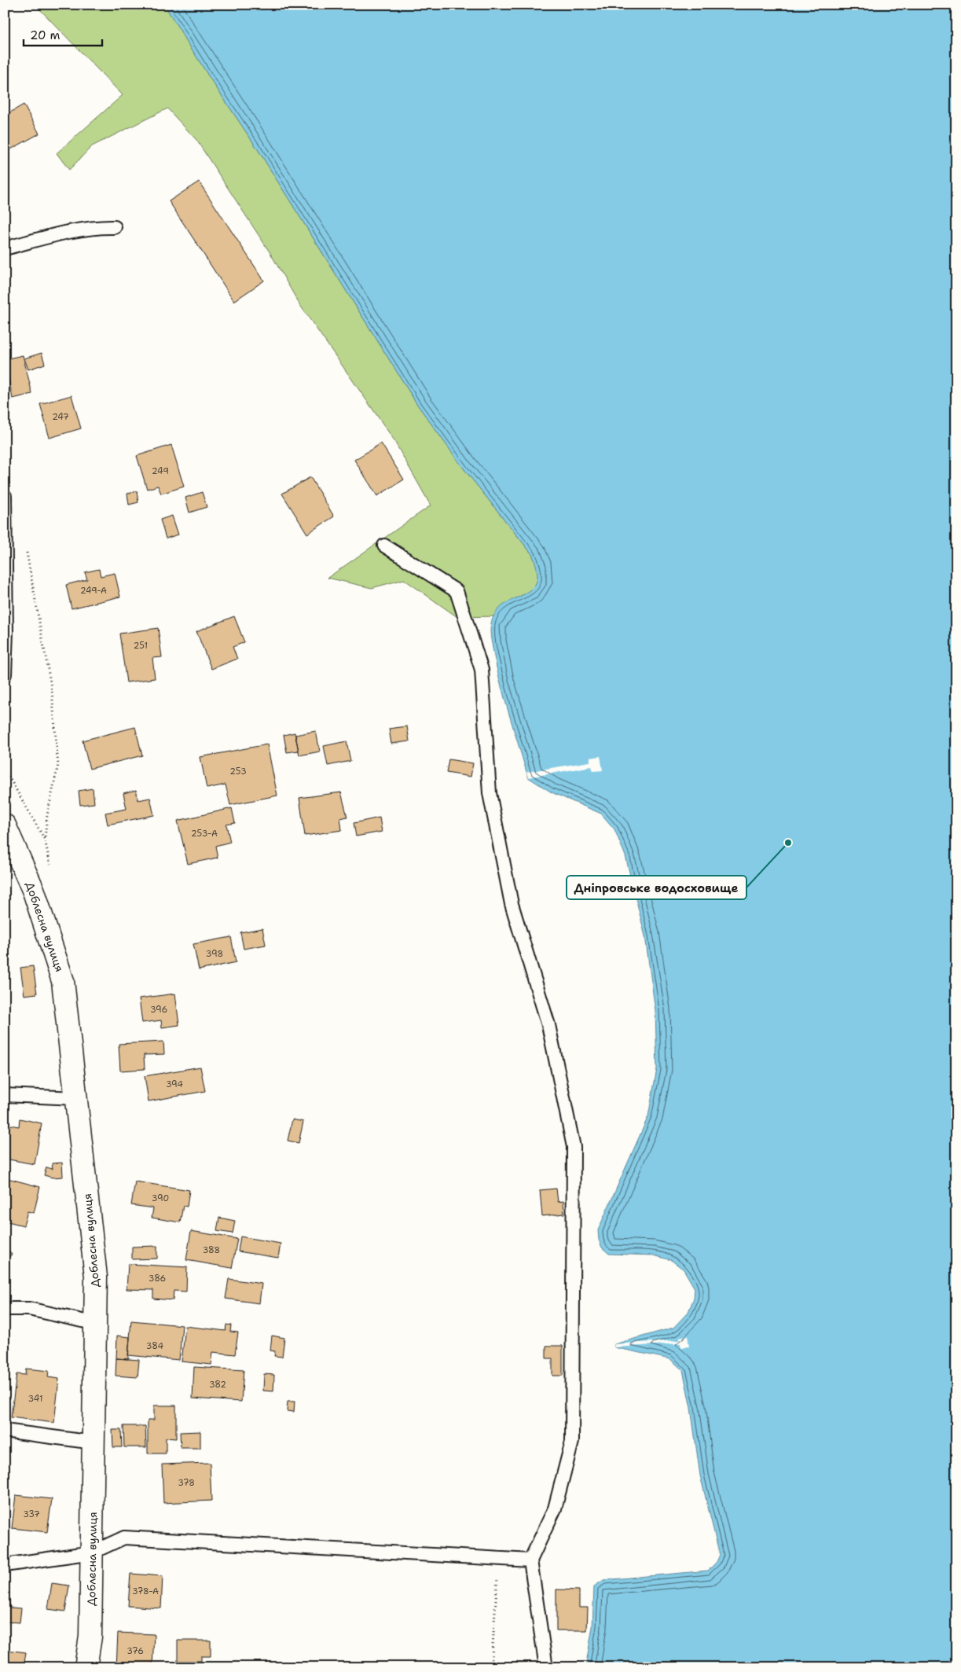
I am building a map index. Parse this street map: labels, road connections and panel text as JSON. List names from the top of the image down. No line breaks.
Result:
{"streets":{"street":["Доблесна вулиця"]},"places":["Дніпровське водосховище"],"house_numbers":["247","249","249-А","251","253","253-А","398","396","394","390","388","386","384","382","341","378","337","378-А","376"],"scale_bar":"20 m"}
